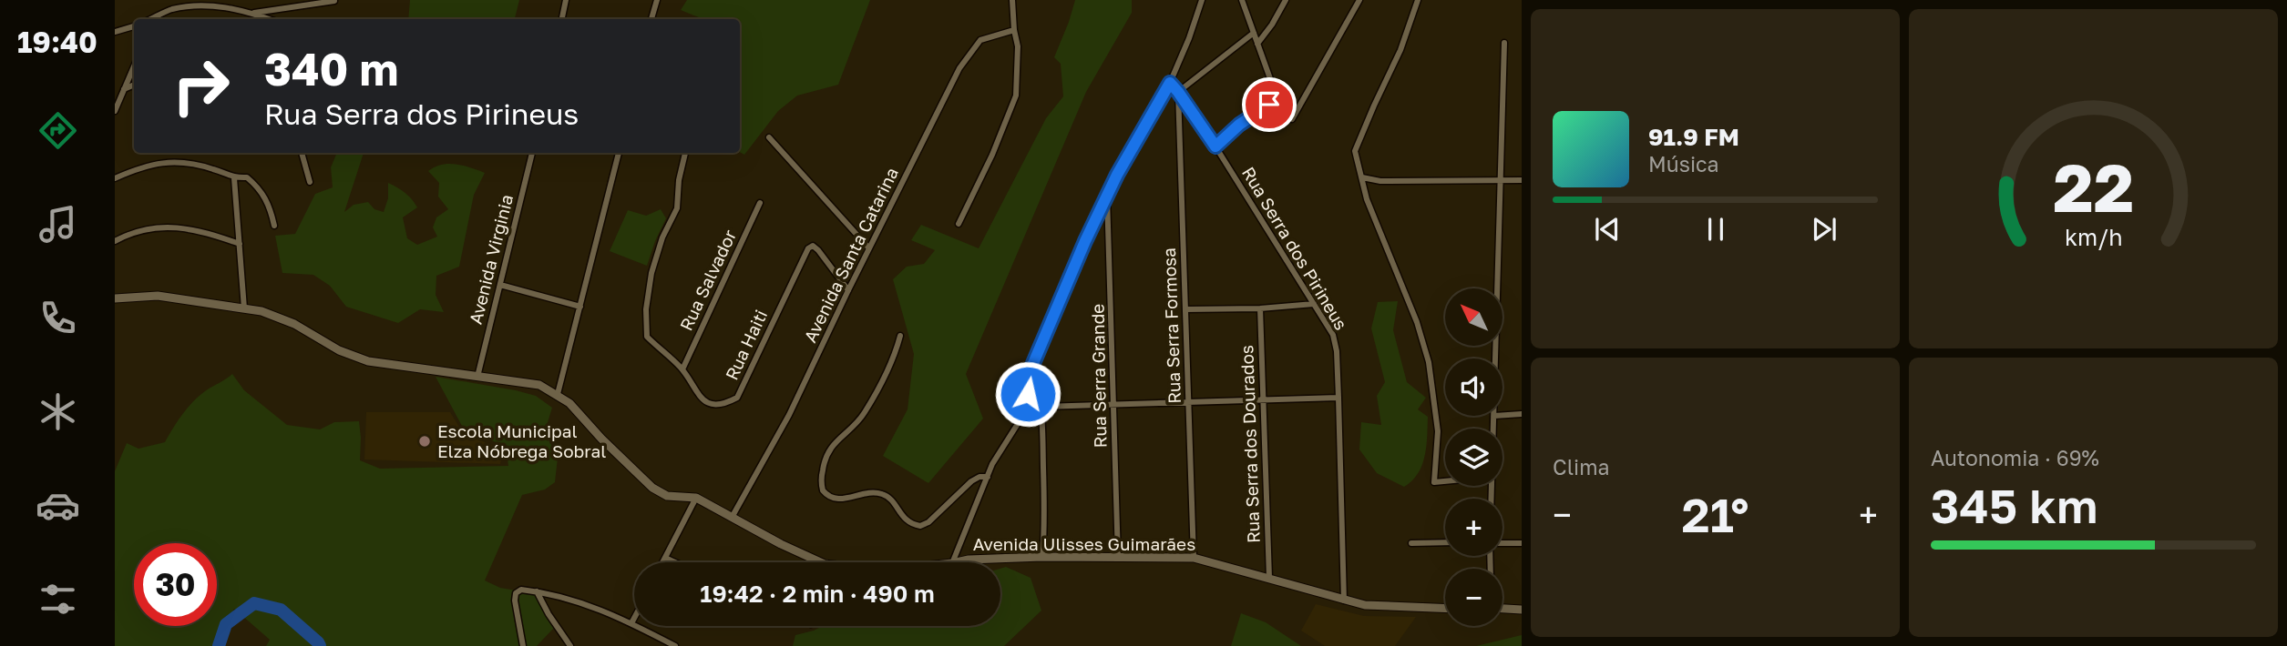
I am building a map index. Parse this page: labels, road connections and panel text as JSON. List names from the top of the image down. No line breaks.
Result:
{"streets":{"main road":["Avenida Ulisses Guimarães"],"street":["Rua Serra dos Pirineus","Avenida Santa Catarina","Avenida Virginia","Rua Salvador","Rua Serra Formosa","Rua Haiti","Rua Serra Grande","Rua Serra dos Dourados"]},"crossings":[["Rua Serra dos Pirineus","Rua Serra Formosa"],["Rua Serra dos Pirineus","Avenida Ulisses Guimarães"],["Avenida Santa Catarina","Rua Haiti"],["Avenida Santa Catarina","Avenida Ulisses Guimarães"],["Avenida Virginia","Avenida Ulisses Guimarães"],["Rua Salvador","Rua Haiti"],["Rua Serra Formosa","Avenida Ulisses Guimarães"],["Rua Serra Grande","Avenida Ulisses Guimarães"],["Rua Serra dos Dourados","Avenida Ulisses Guimarães"]],"places":["Escola Municipal Elza Nóbrega Sobral"],"north":"top left","page":{"tabs":"19:40","turn":["340 m","Rua Serra dos Pirineus"],"song":["91.9 FM","Música"],"map_buttons":["+","−"],"tile":["Clima",["Autonomia · 69%","345 km"]],"heat":["−","21°","+"],"limit":"30","trip":"19:42 · 2 min · 490 m","gauge":["22","km/h"]}}
